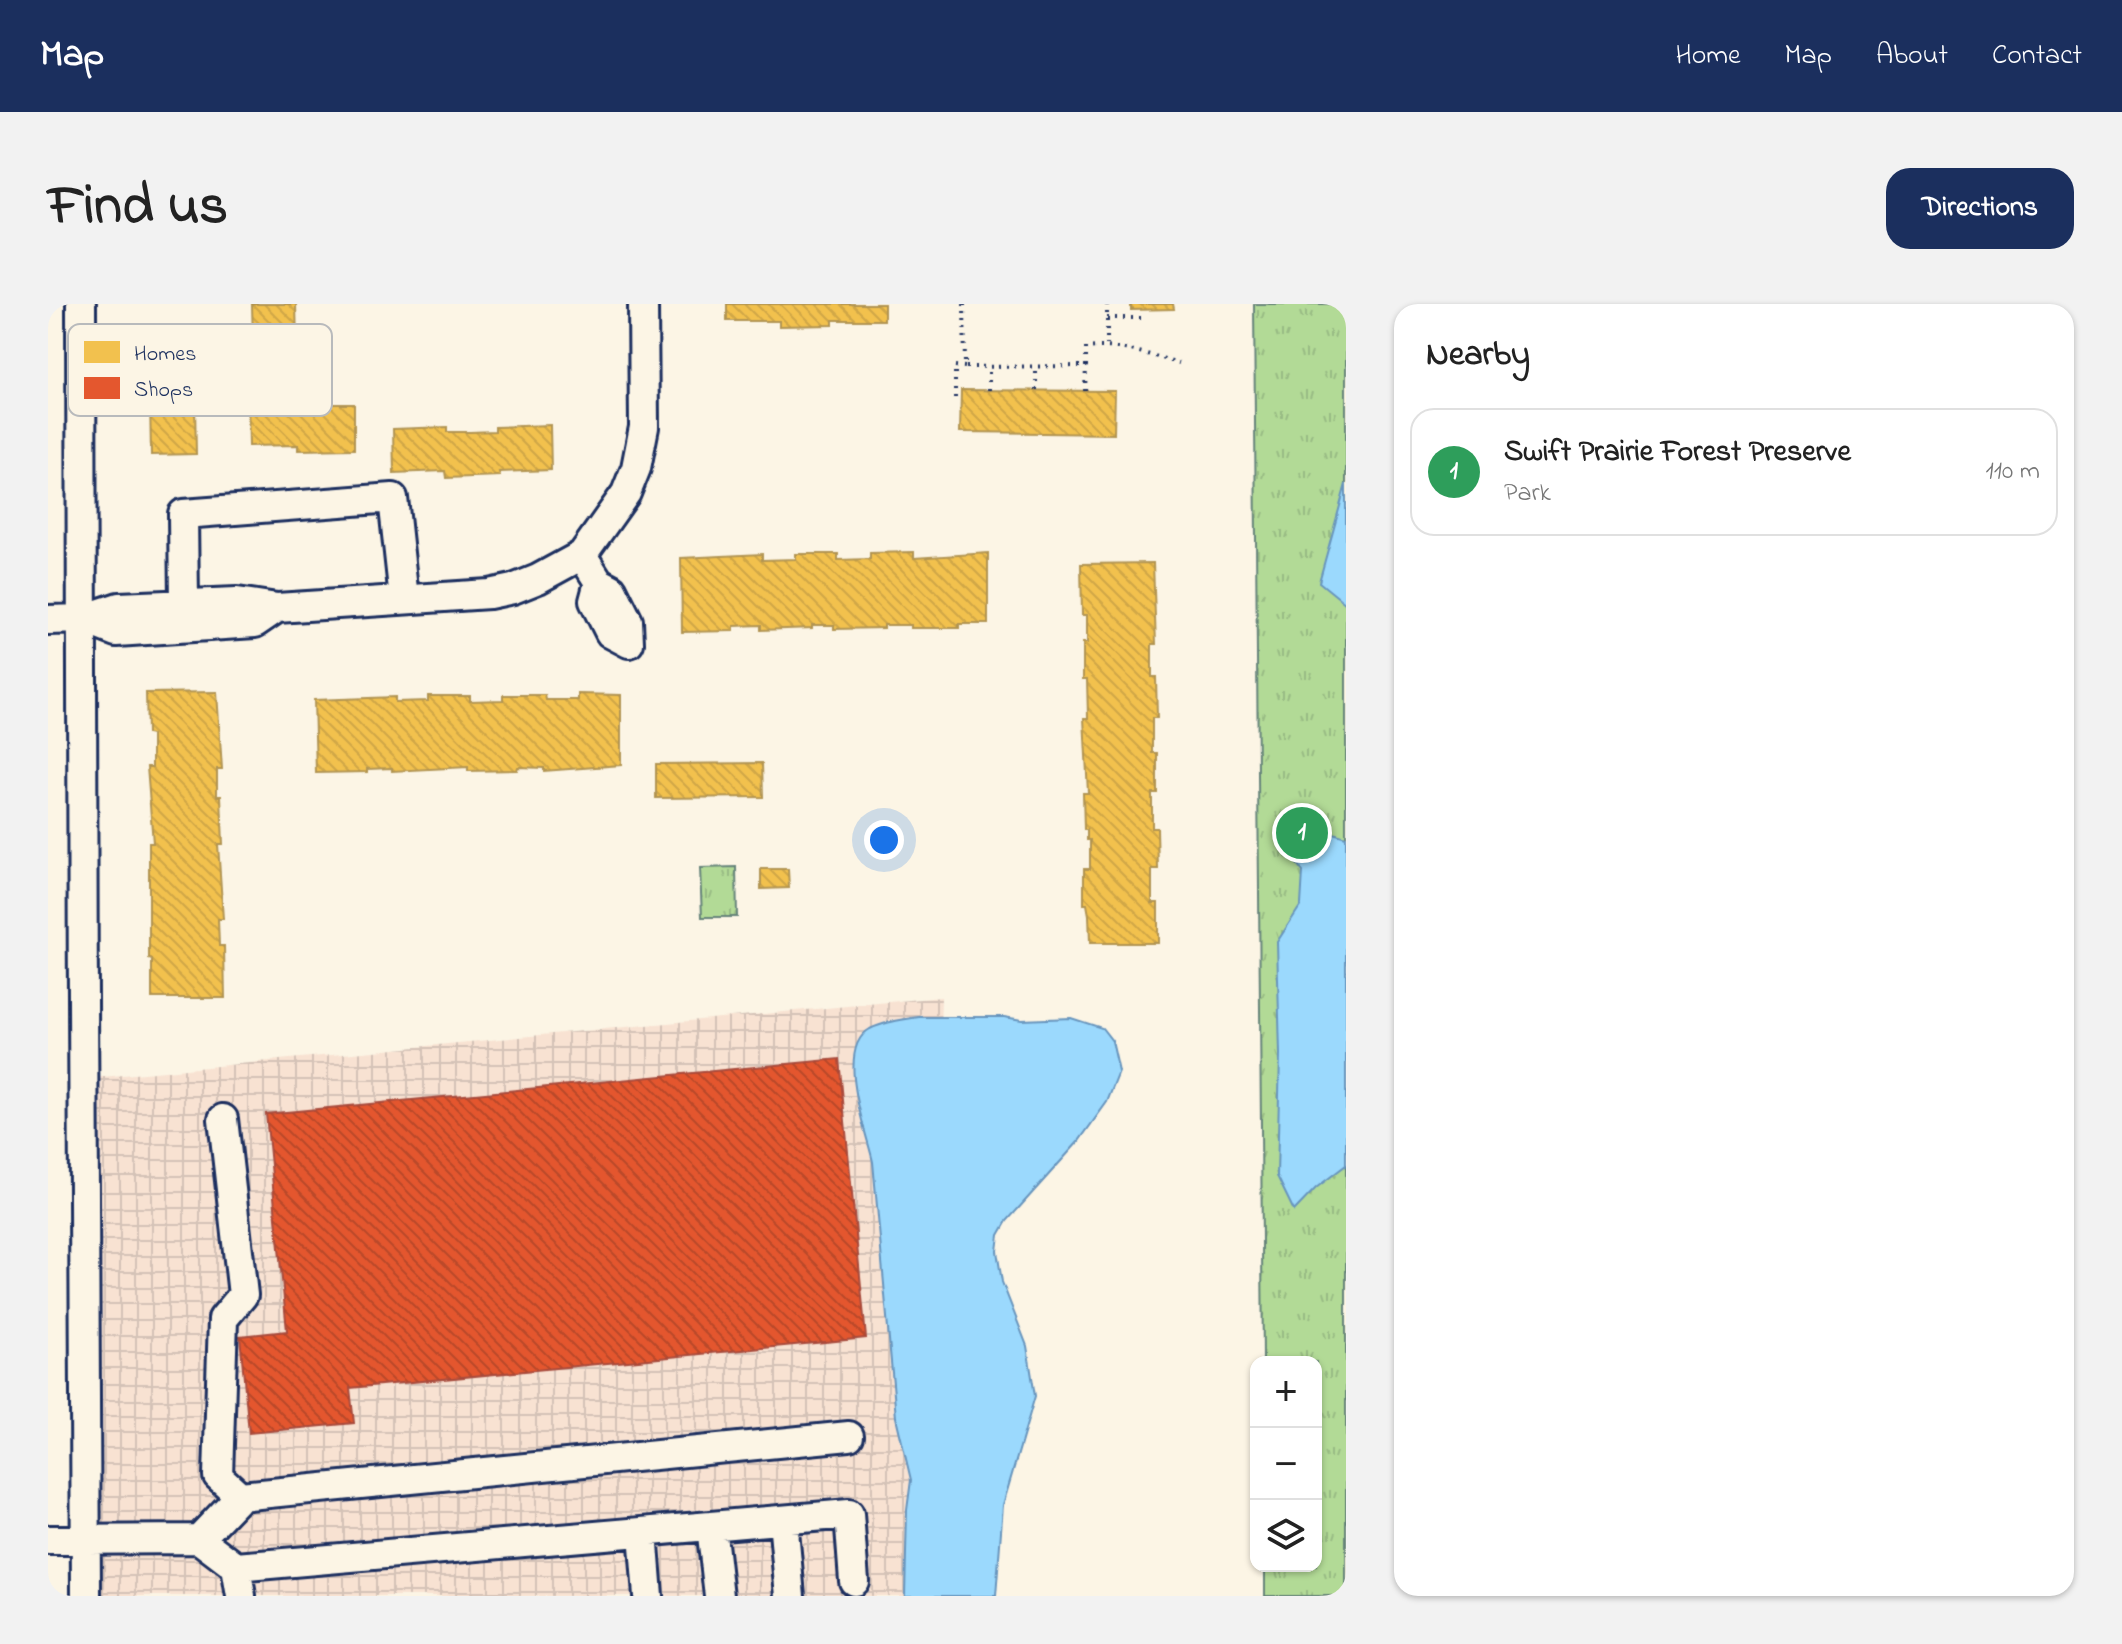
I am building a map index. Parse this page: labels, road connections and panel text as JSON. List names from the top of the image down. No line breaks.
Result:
{"legend":["Homes","Shops"],"page":{"header":"Map","nav":["Home","Map","About","Contact"],"title":"Find us","buttons":"Directions","heading":"Nearby","list":[{"mark":"1","name":"Swift Prairie Forest Preserve","note":"Park","value":"110 m"}],"pins":"1","map_buttons":["+","−"]}}
